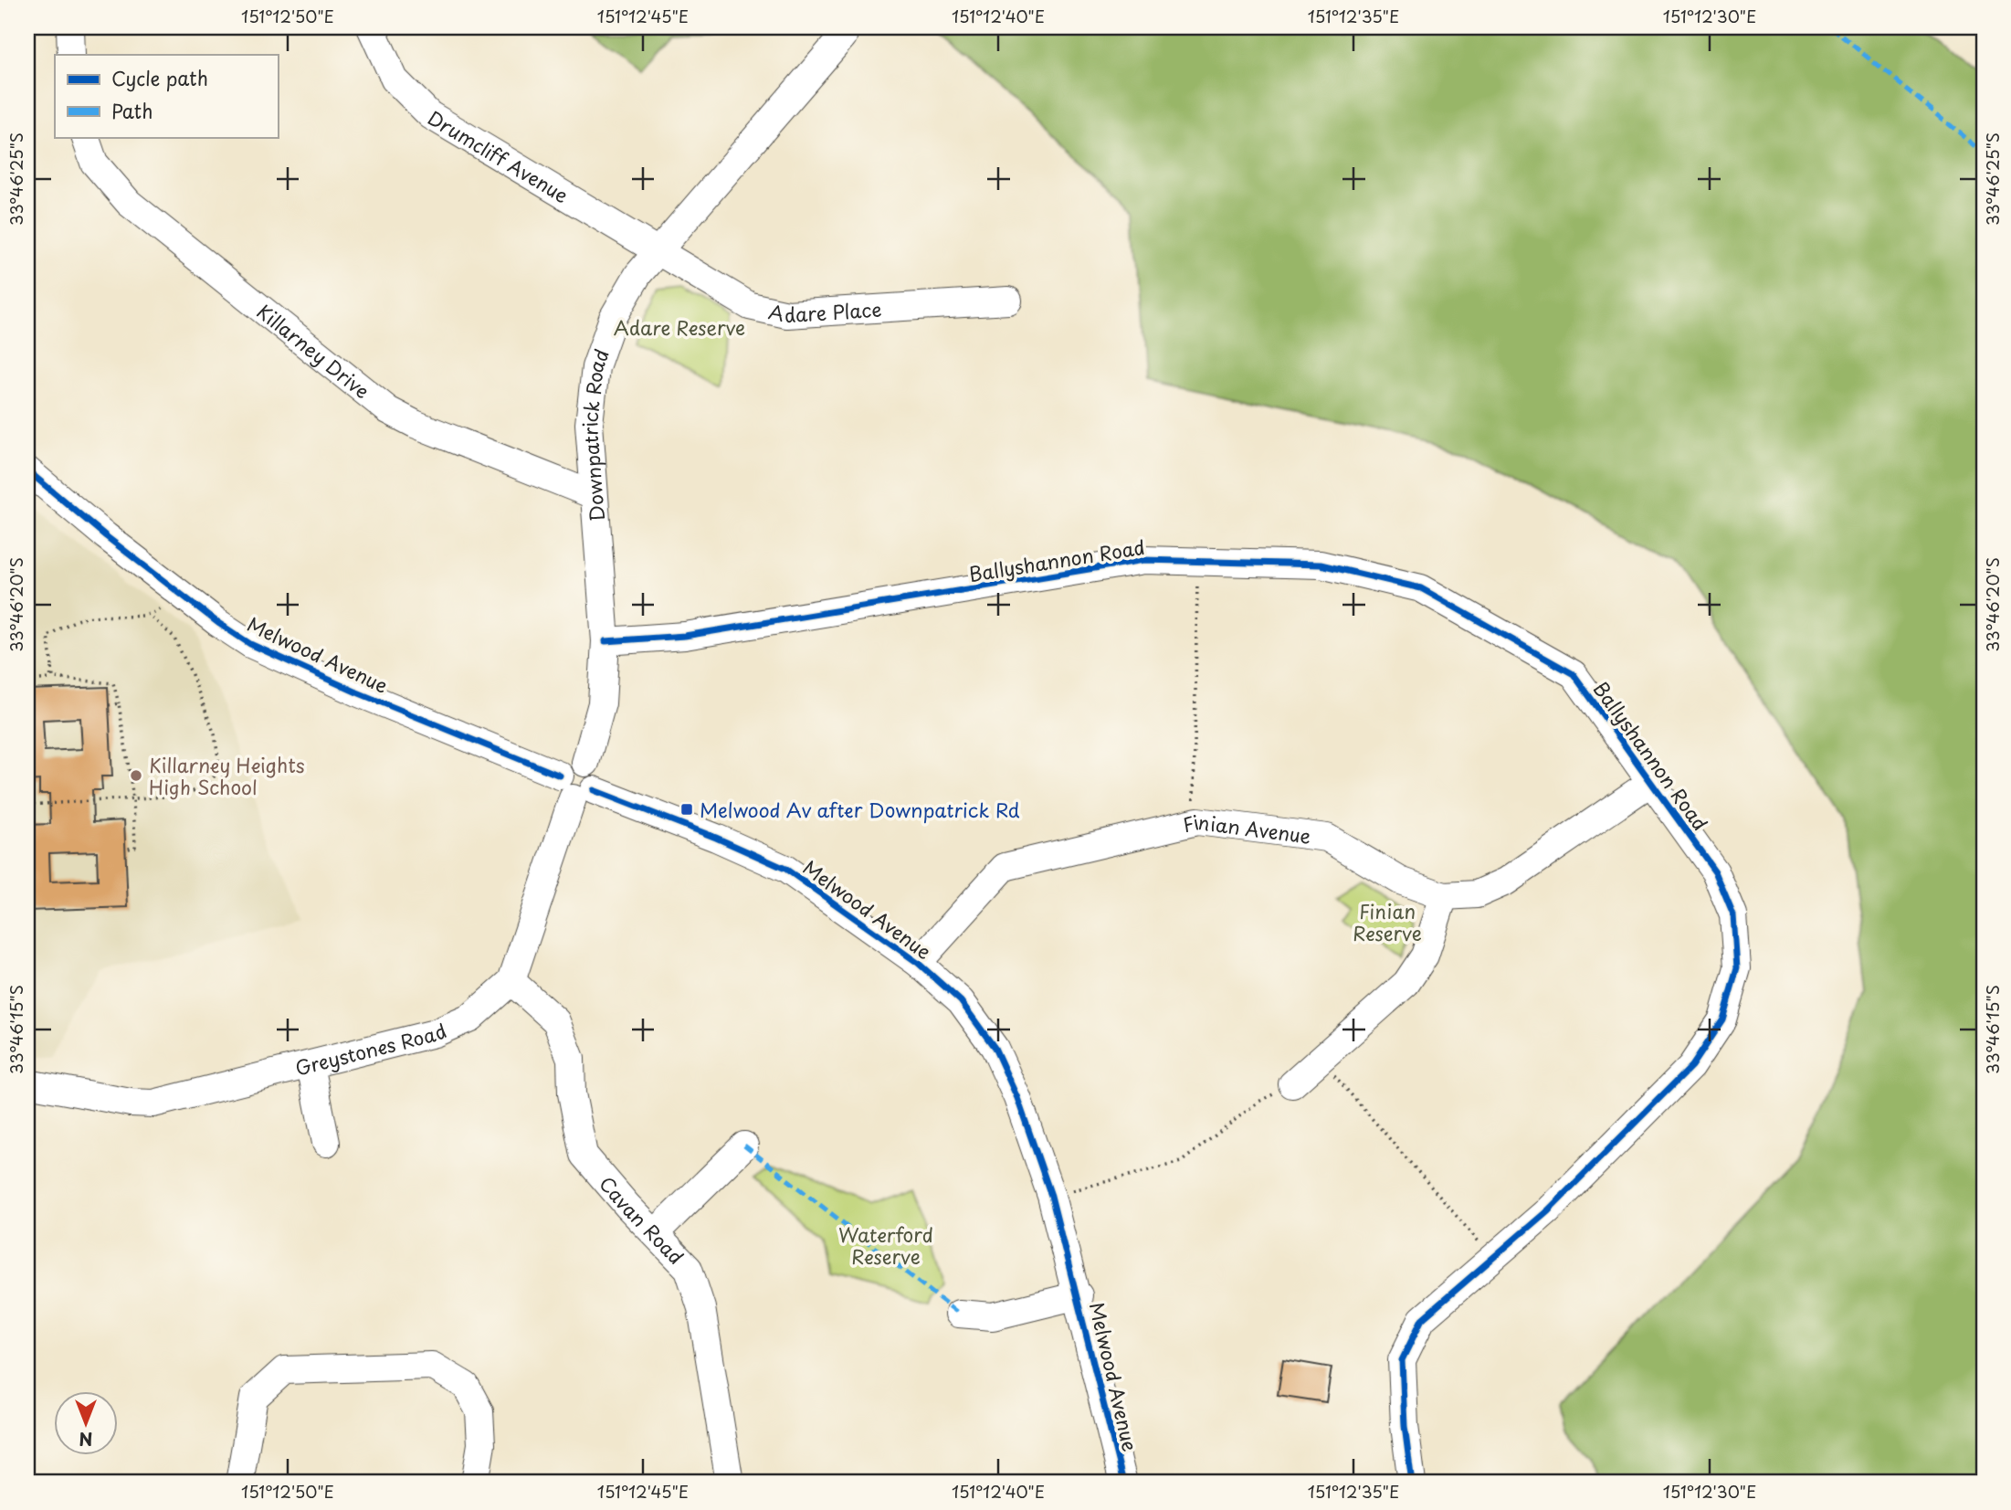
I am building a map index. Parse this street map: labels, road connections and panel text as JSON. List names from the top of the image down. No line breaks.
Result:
{"streets":{"street":["Drumcliff Avenue","Adare Place","Killarney Drive","Downpatrick Road","Ballyshannon Road","Melwood Avenue","Finian Avenue","Greystones Road","Cavan Road"]},"crossings":[["Drumcliff Avenue","Adare Place"],["Drumcliff Avenue","Downpatrick Road"],["Adare Place","Downpatrick Road"],["Killarney Drive","Downpatrick Road"],["Downpatrick Road","Ballyshannon Road"],["Downpatrick Road","Melwood Avenue"],["Downpatrick Road","Greystones Road"],["Ballyshannon Road","Finian Avenue"],["Melwood Avenue","Finian Avenue"],["Melwood Avenue","Greystones Road"],["Greystones Road","Cavan Road"]],"parks":["Adare Reserve","Finian Reserve","Waterford Reserve"],"places":{"other":["Killarney Heights High School"],"transit":["Melwood Av after Downpatrick Rd"]},"legend":["Cycle path","Path"],"north":"bottom","coordinates":["151°12'50\"E","151°12'45\"E","151°12'40\"E","151°12'35\"E","151°12'30\"E","33°46'25\"S","33°46'20\"S","33°46'15\"S"]}
